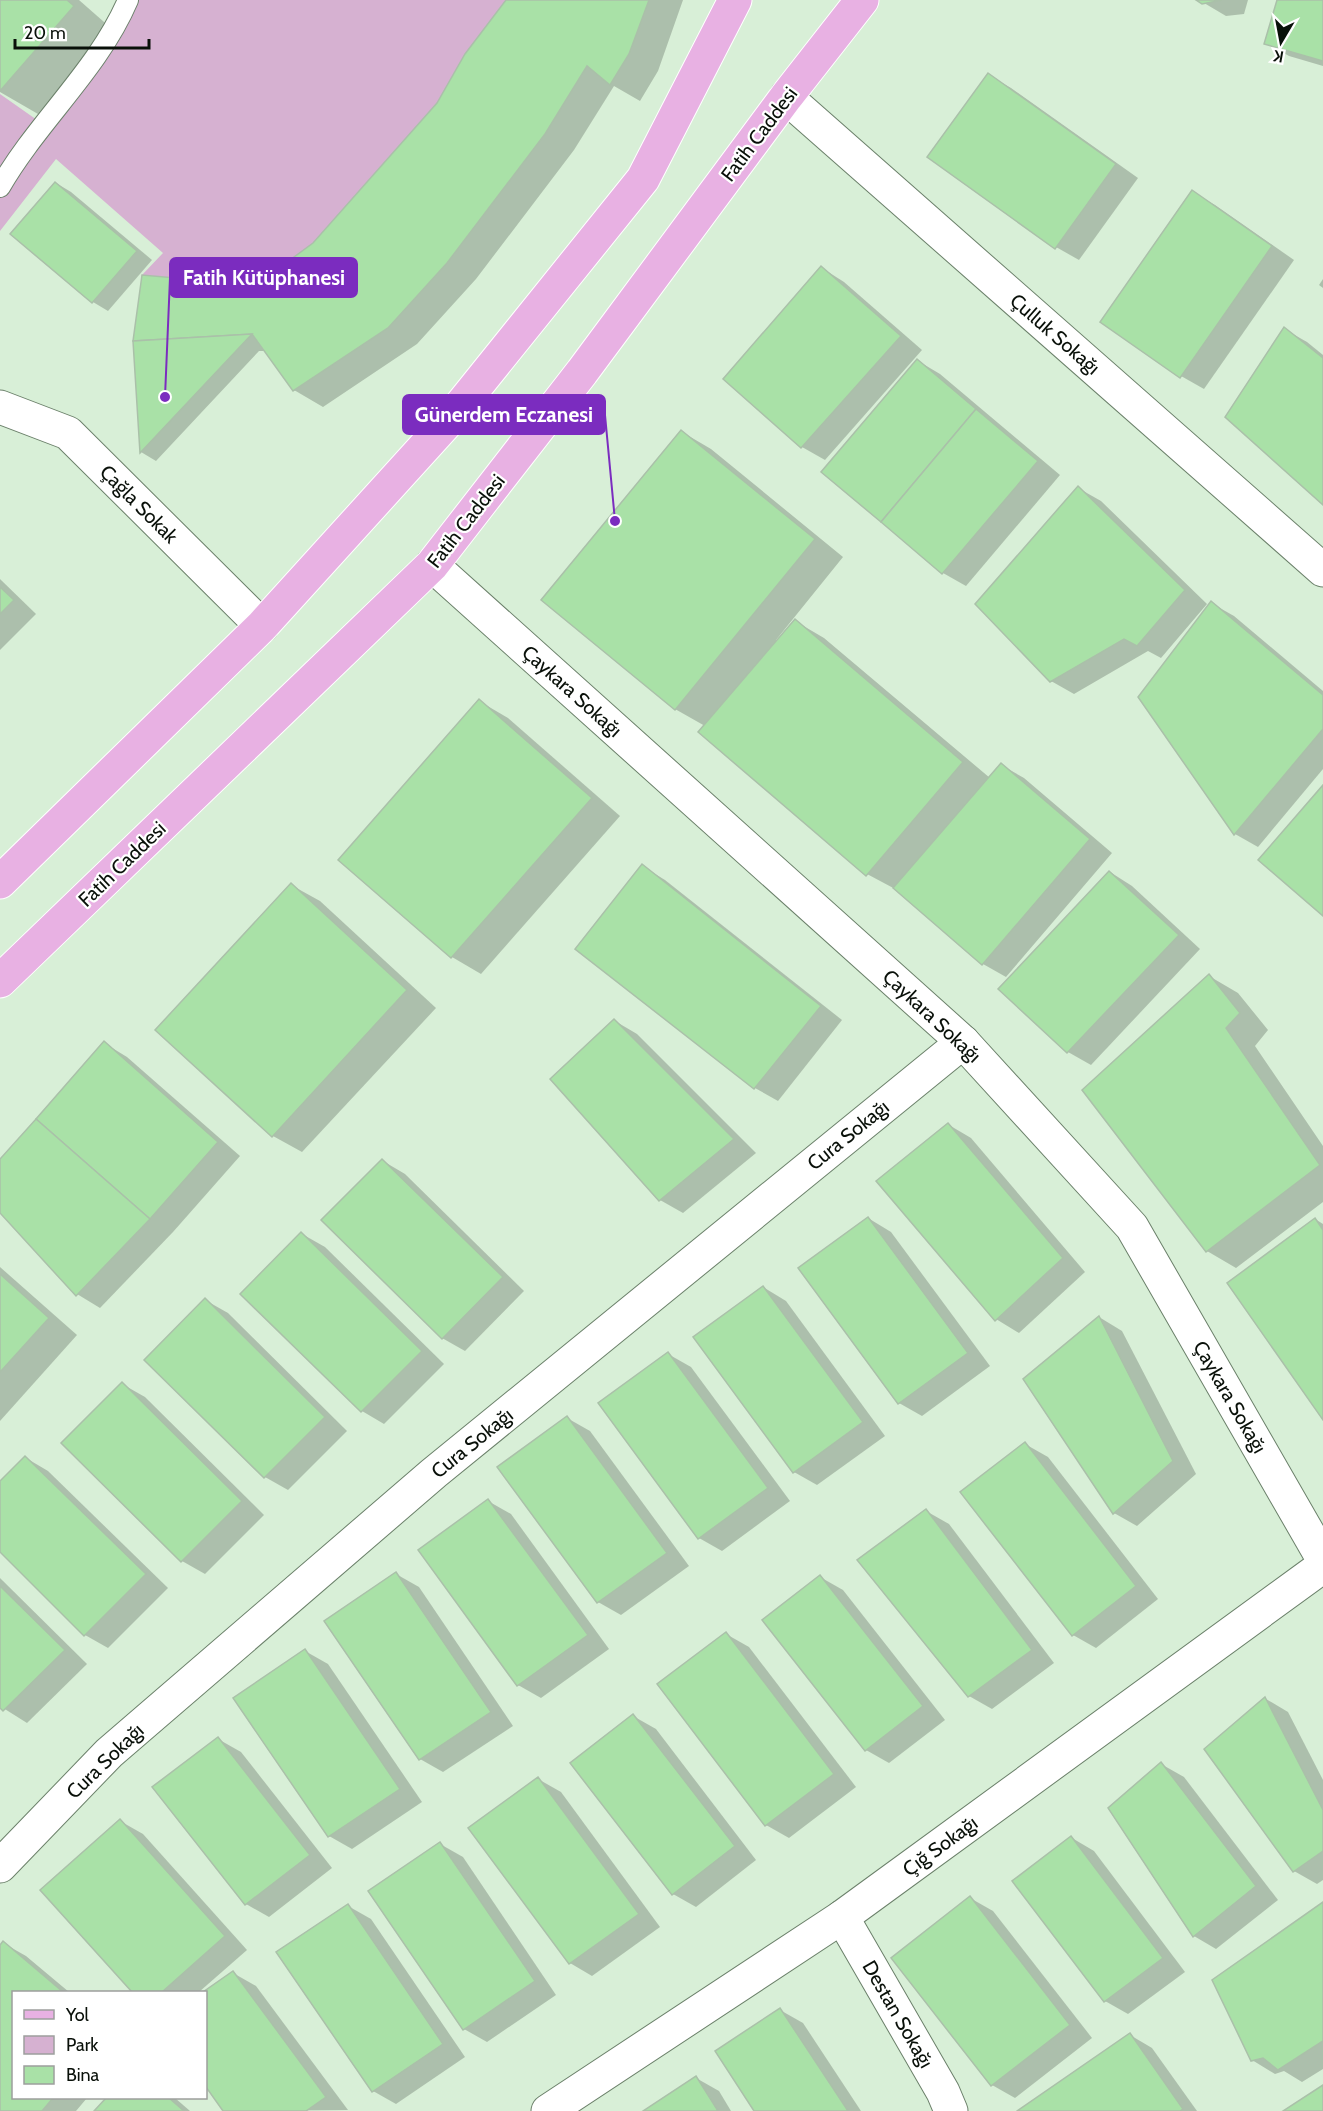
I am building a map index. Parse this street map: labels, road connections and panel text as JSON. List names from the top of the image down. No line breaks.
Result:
{"streets":{"main road":["Fatih Caddesi"],"street":["Çulluk Sokağı","Çağla Sokak","Çaykara Sokağı","Cura Sokağı","Çığ Sokağı","Destan Sokağı"]},"crossings":[["Fatih Caddesi","Çulluk Sokağı"],["Fatih Caddesi","Çaykara Sokağı"],["Çaykara Sokağı","Cura Sokağı"],["Çığ Sokağı","Destan Sokağı"]],"places":["Fatih Kütüphanesi","Günerdem Eczanesi"],"legend":["Yol","Park","Bina"],"scale_bar":"20 m","north":"bottom"}
